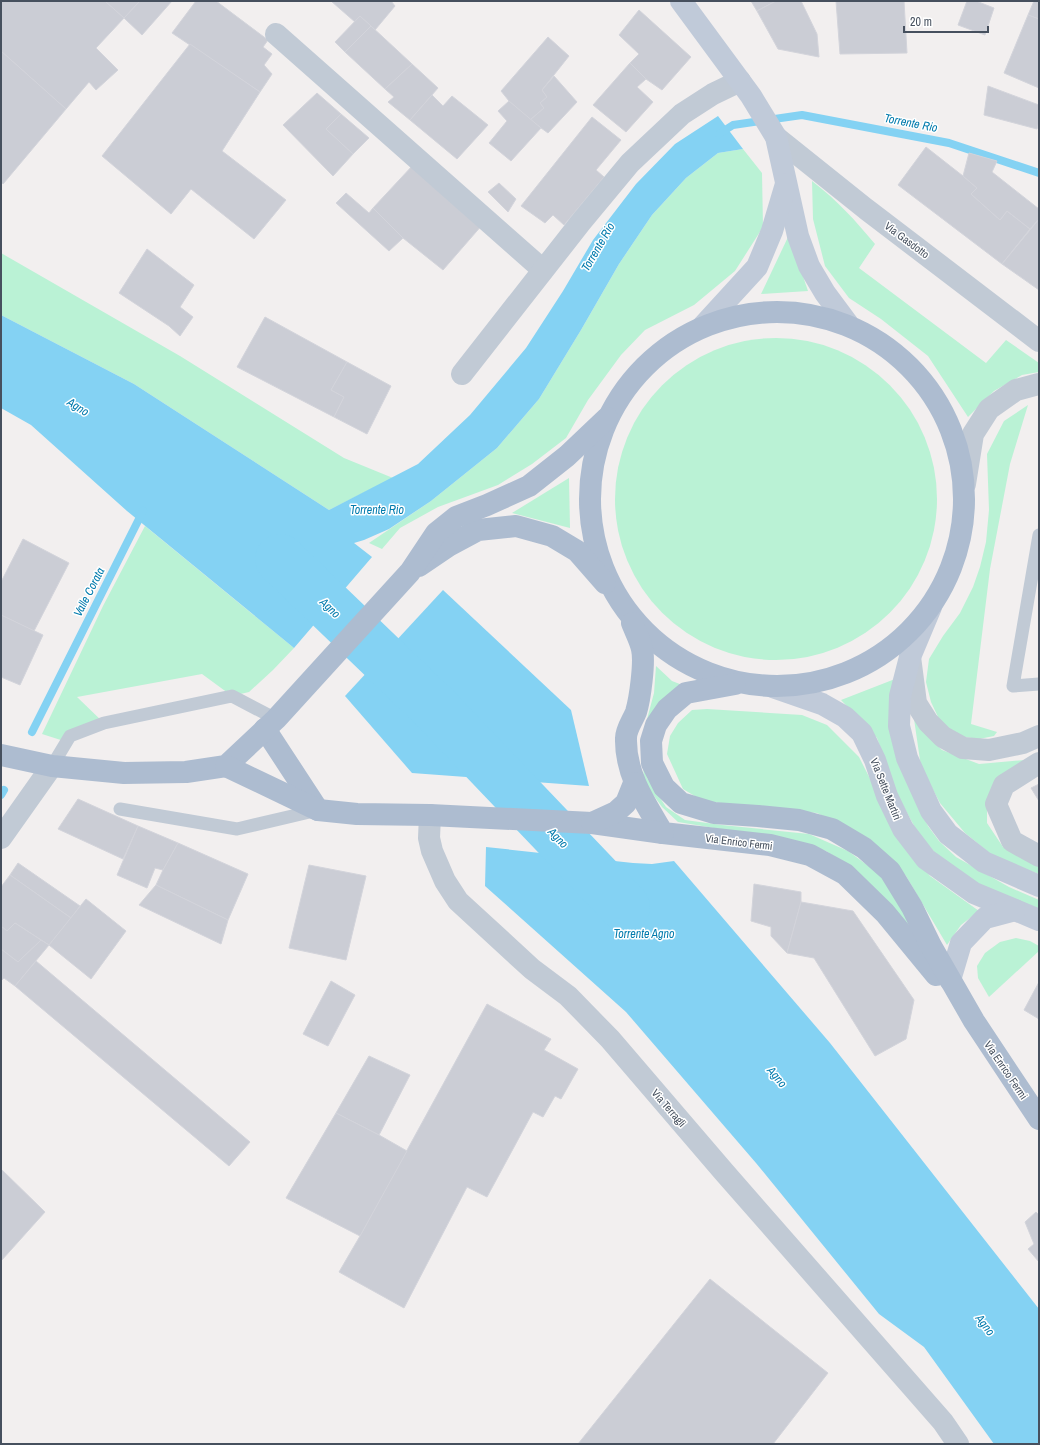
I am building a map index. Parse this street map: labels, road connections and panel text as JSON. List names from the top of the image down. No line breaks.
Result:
{"streets":{"main road":["Via Sette Martiri","Via Enrico Fermi"],"street":["Via Gasdotto","Via Terragli"]},"crossings":[["Via Enrico Fermi","Via Terragli"]],"water":["Torrente Rio","Agno","Valle Corata","Torrente Agno"],"scale_bar":"20 m"}
